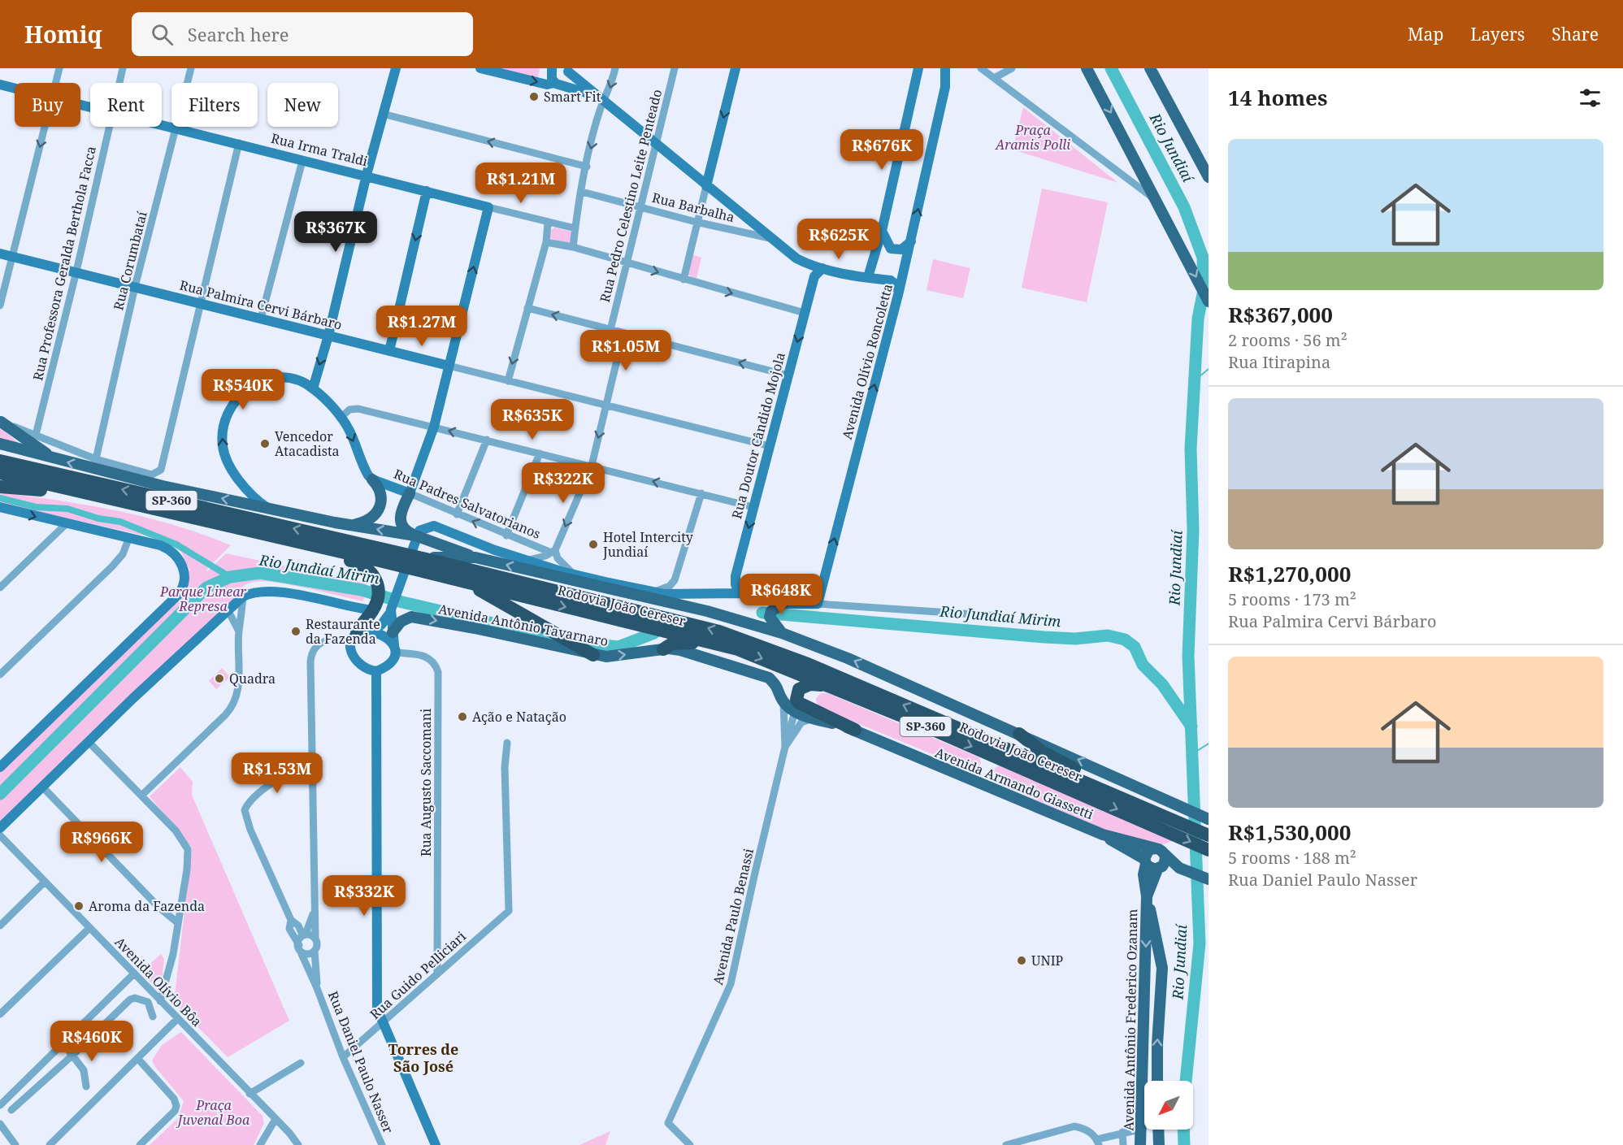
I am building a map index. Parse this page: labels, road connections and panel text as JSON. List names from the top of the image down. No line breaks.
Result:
{"streets":{"highway":["SP-360","Rodovia João Cereser"],"main road":["Avenida Antônio Tavarnaro","Avenida Armando Giassetti","Avenida Antônio Frederico Ozanam"],"street":["Rua Irma Traldi","Rua Pedro Celestino Leite Penteado","Rua Barbalha","Rua Corumbataí","Rua Professora Geralda Berthola Facca","Rua Palmira Cervi Bárbaro","Avenida Olívio Roncoletta","Rua Doutor Cândido Mojola","Rua Padres Salvatorianos","Rua Augusto Saccomani","Avenida Paulo Benassi","Rua Guido Pelliciari","Avenida Olívio Bôa","Rua Daniel Paulo Nasser"]},"crossings":[["Rua Irma Traldi","Rua Corumbataí"],["Rua Pedro Celestino Leite Penteado","Rua Barbalha"],["Rua Corumbataí","Rua Palmira Cervi Bárbaro"],["Rua Professora Geralda Berthola Facca","Rua Palmira Cervi Bárbaro"],["Rua Palmira Cervi Bárbaro","Rua Doutor Cândido Mojola"],["Avenida Antônio Tavarnaro","Avenida Armando Giassetti"],["Rua Augusto Saccomani","Rua Guido Pelliciari"],["Avenida Armando Giassetti","Avenida Paulo Benassi"],["Avenida Armando Giassetti","Avenida Antônio Frederico Ozanam"],["Rua Guido Pelliciari","Rua Daniel Paulo Nasser"]],"districts":["Torres de São José"],"water":["Rio Jundiaí","Rio Jundiaí Mirim"],"parks":["Praça Aramis Polli","Parque Linear Represa","Praça Juvenal Boa"],"places":["Smart Fit","Vencedor Atacadista","Hotel Intercity Jundiaí","Restaurante da Fazenda","Quadra","Ação e Natação","Aroma da Fazenda","UNIP"],"north":"bottom left","page":{"header":"Homiq","search":"Search here","nav":["Map","Layers","Share"],"heading":"14 homes","chip":["Buy","Rent","Filters","New"],"list":[{"name":"R$367,000","note":"2 rooms · 56 m² · Rua Itirapina"},{"name":"R$1,270,000","note":"5 rooms · 173 m² · Rua Palmira Cervi Bárbaro"},{"name":"R$1,530,000","note":"5 rooms · 188 m² · Rua Daniel Paulo Nasser"}],"price":["R$676K","R$1.21M","R$367K","R$625K","R$1.27M","R$1.05M","R$540K","R$635K","R$322K","R$648K","R$1.53M","R$966K","R$332K","R$460K"]}}
